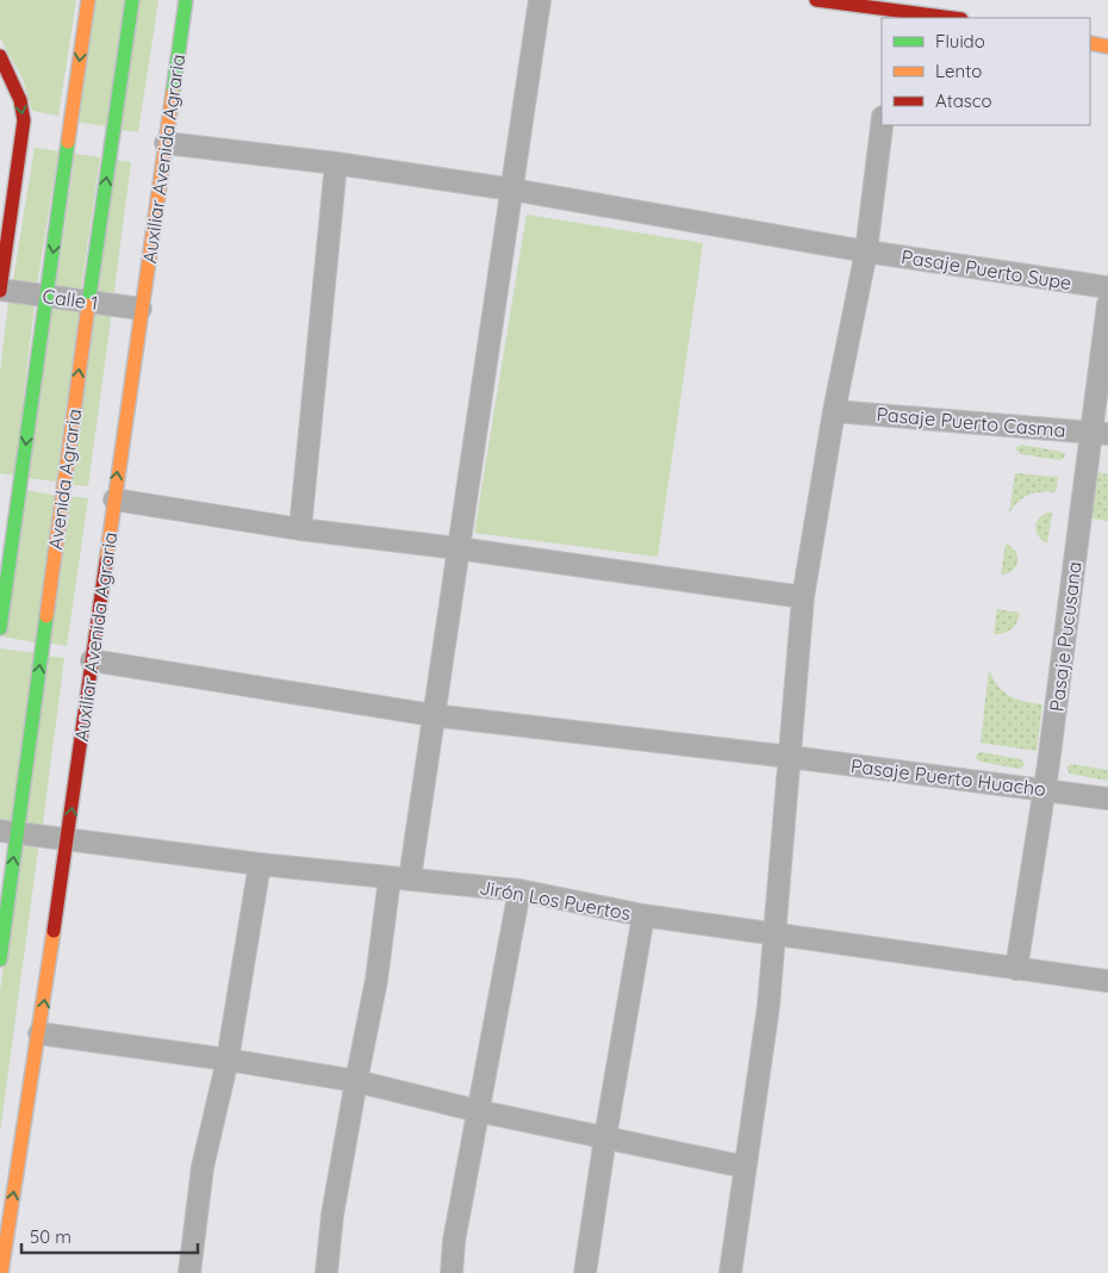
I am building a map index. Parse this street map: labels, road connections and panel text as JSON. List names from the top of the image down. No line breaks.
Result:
{"streets":{"main road":["Auxiliar Avenida Agraria","Avenida Agraria"],"street":["Pasaje Puerto Supe","Calle 1","Pasaje Puerto Casma","Pasaje Pucusana","Pasaje Puerto Huacho","Jirón Los Puertos"]},"crossings":[["Auxiliar Avenida Agraria","Pasaje Puerto Supe"],["Auxiliar Avenida Agraria","Calle 1"],["Auxiliar Avenida Agraria","Pasaje Puerto Huacho"],["Auxiliar Avenida Agraria","Jirón Los Puertos"],["Calle 1","Avenida Agraria"],["Pasaje Puerto Casma","Pasaje Pucusana"],["Avenida Agraria","Jirón Los Puertos"],["Pasaje Pucusana","Pasaje Puerto Huacho"],["Pasaje Pucusana","Jirón Los Puertos"]],"one_way":["Auxiliar Avenida Agraria"],"legend":["Fluido","Lento","Atasco"],"scale_bar":"50 m"}
